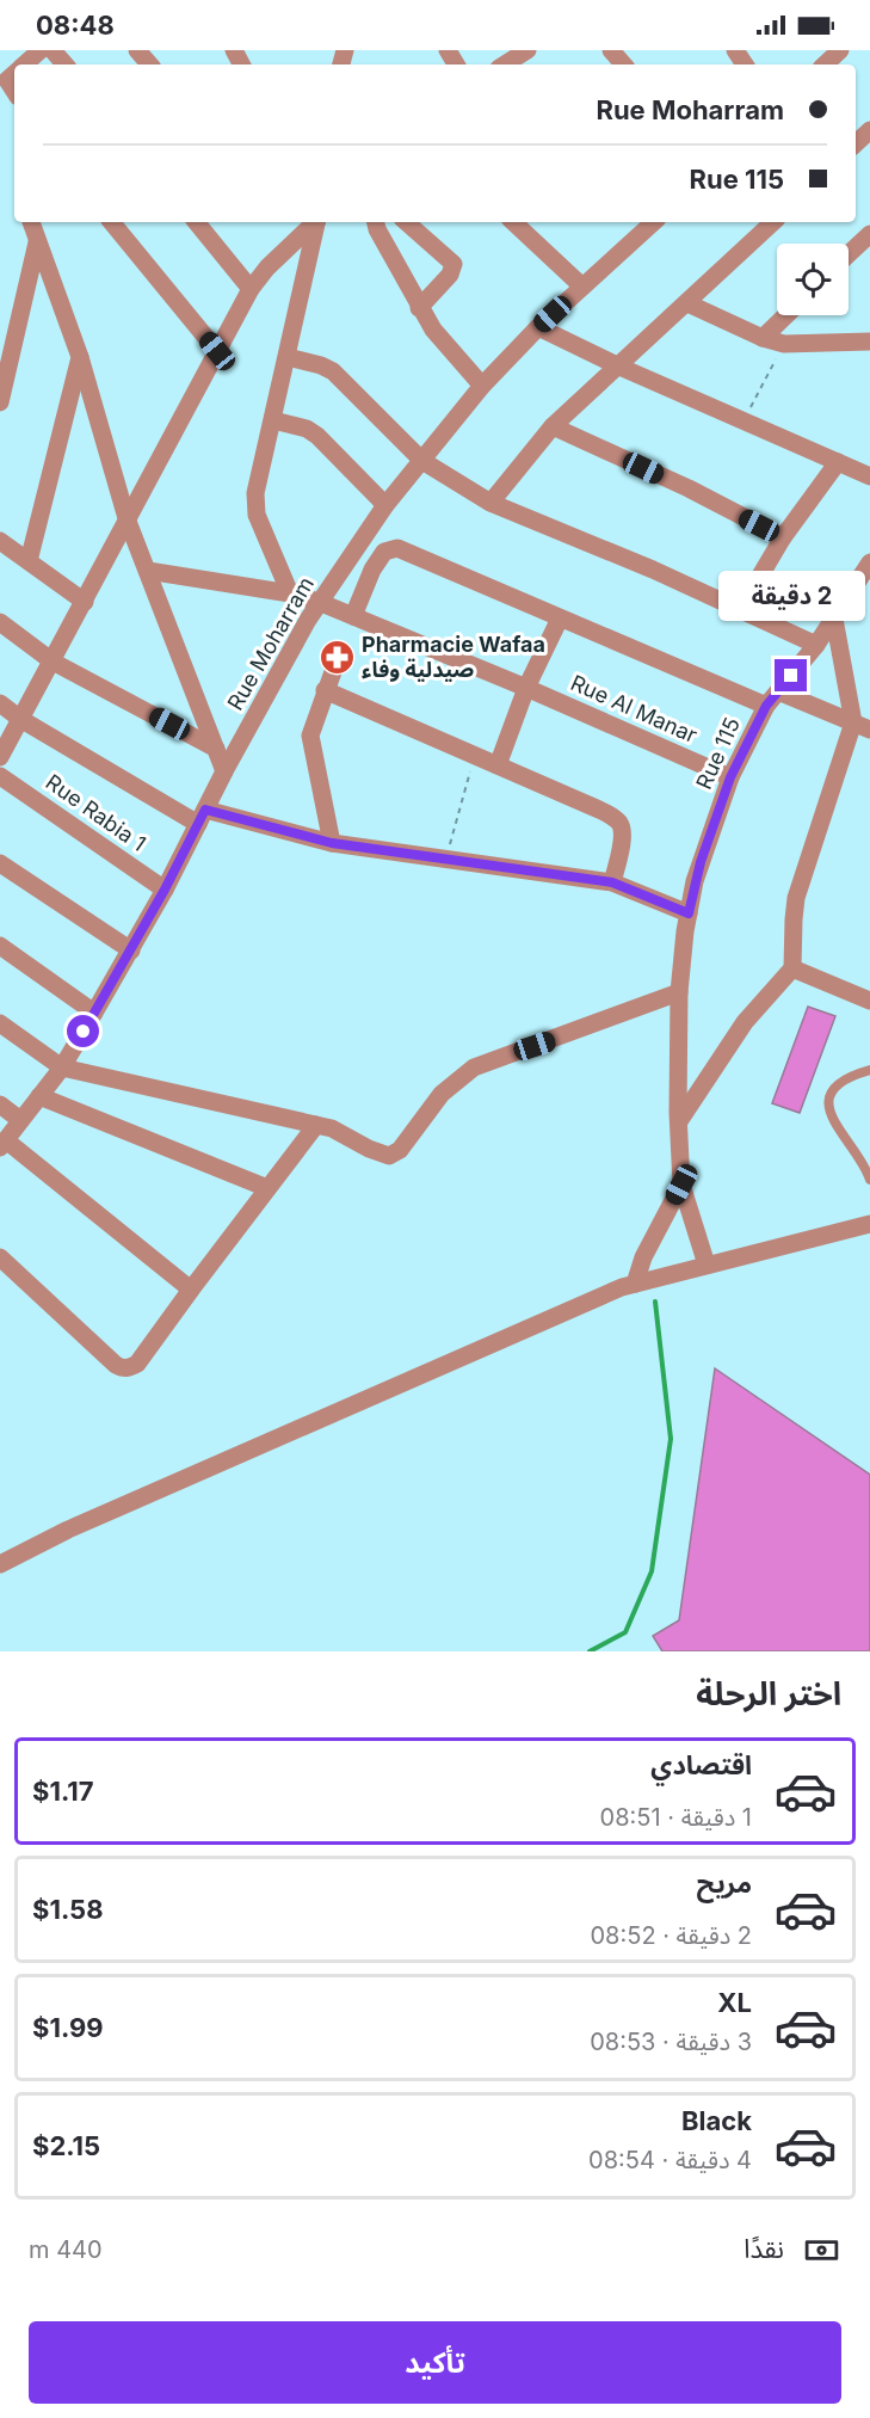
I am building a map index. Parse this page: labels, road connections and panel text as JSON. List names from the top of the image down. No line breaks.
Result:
{"streets":{"street":["Rue Moharram","Rue Al Manar","Rue 115","Rue Rabia 1"]},"crossings":[["Rue Moharram","Rue Al Manar"],["Rue Moharram","Rue Rabia 1"],["Rue Al Manar","Rue 115"]],"places":{"pharmacy":["Pharmacie Wafaa صيدلية وفاء"]},"page":{"status":"08:48","banner":["Rue Moharram","Rue 115"],"bubble":"2 دقيقة","heading":"اختر الرحلة","list":[{"name":"اقتصادي","note":"1 دقيقة · 08:51","value":"$1.17"},{"name":"مريح","note":"2 دقيقة · 08:52","value":"$1.58"},{"name":"XL","note":"3 دقيقة · 08:53","value":"$1.99"},{"name":"Black","note":"4 دقيقة · 08:54","value":"$2.15"}],"pay":["نقدًا","440 m"],"buttons":"تأكيد"}}
